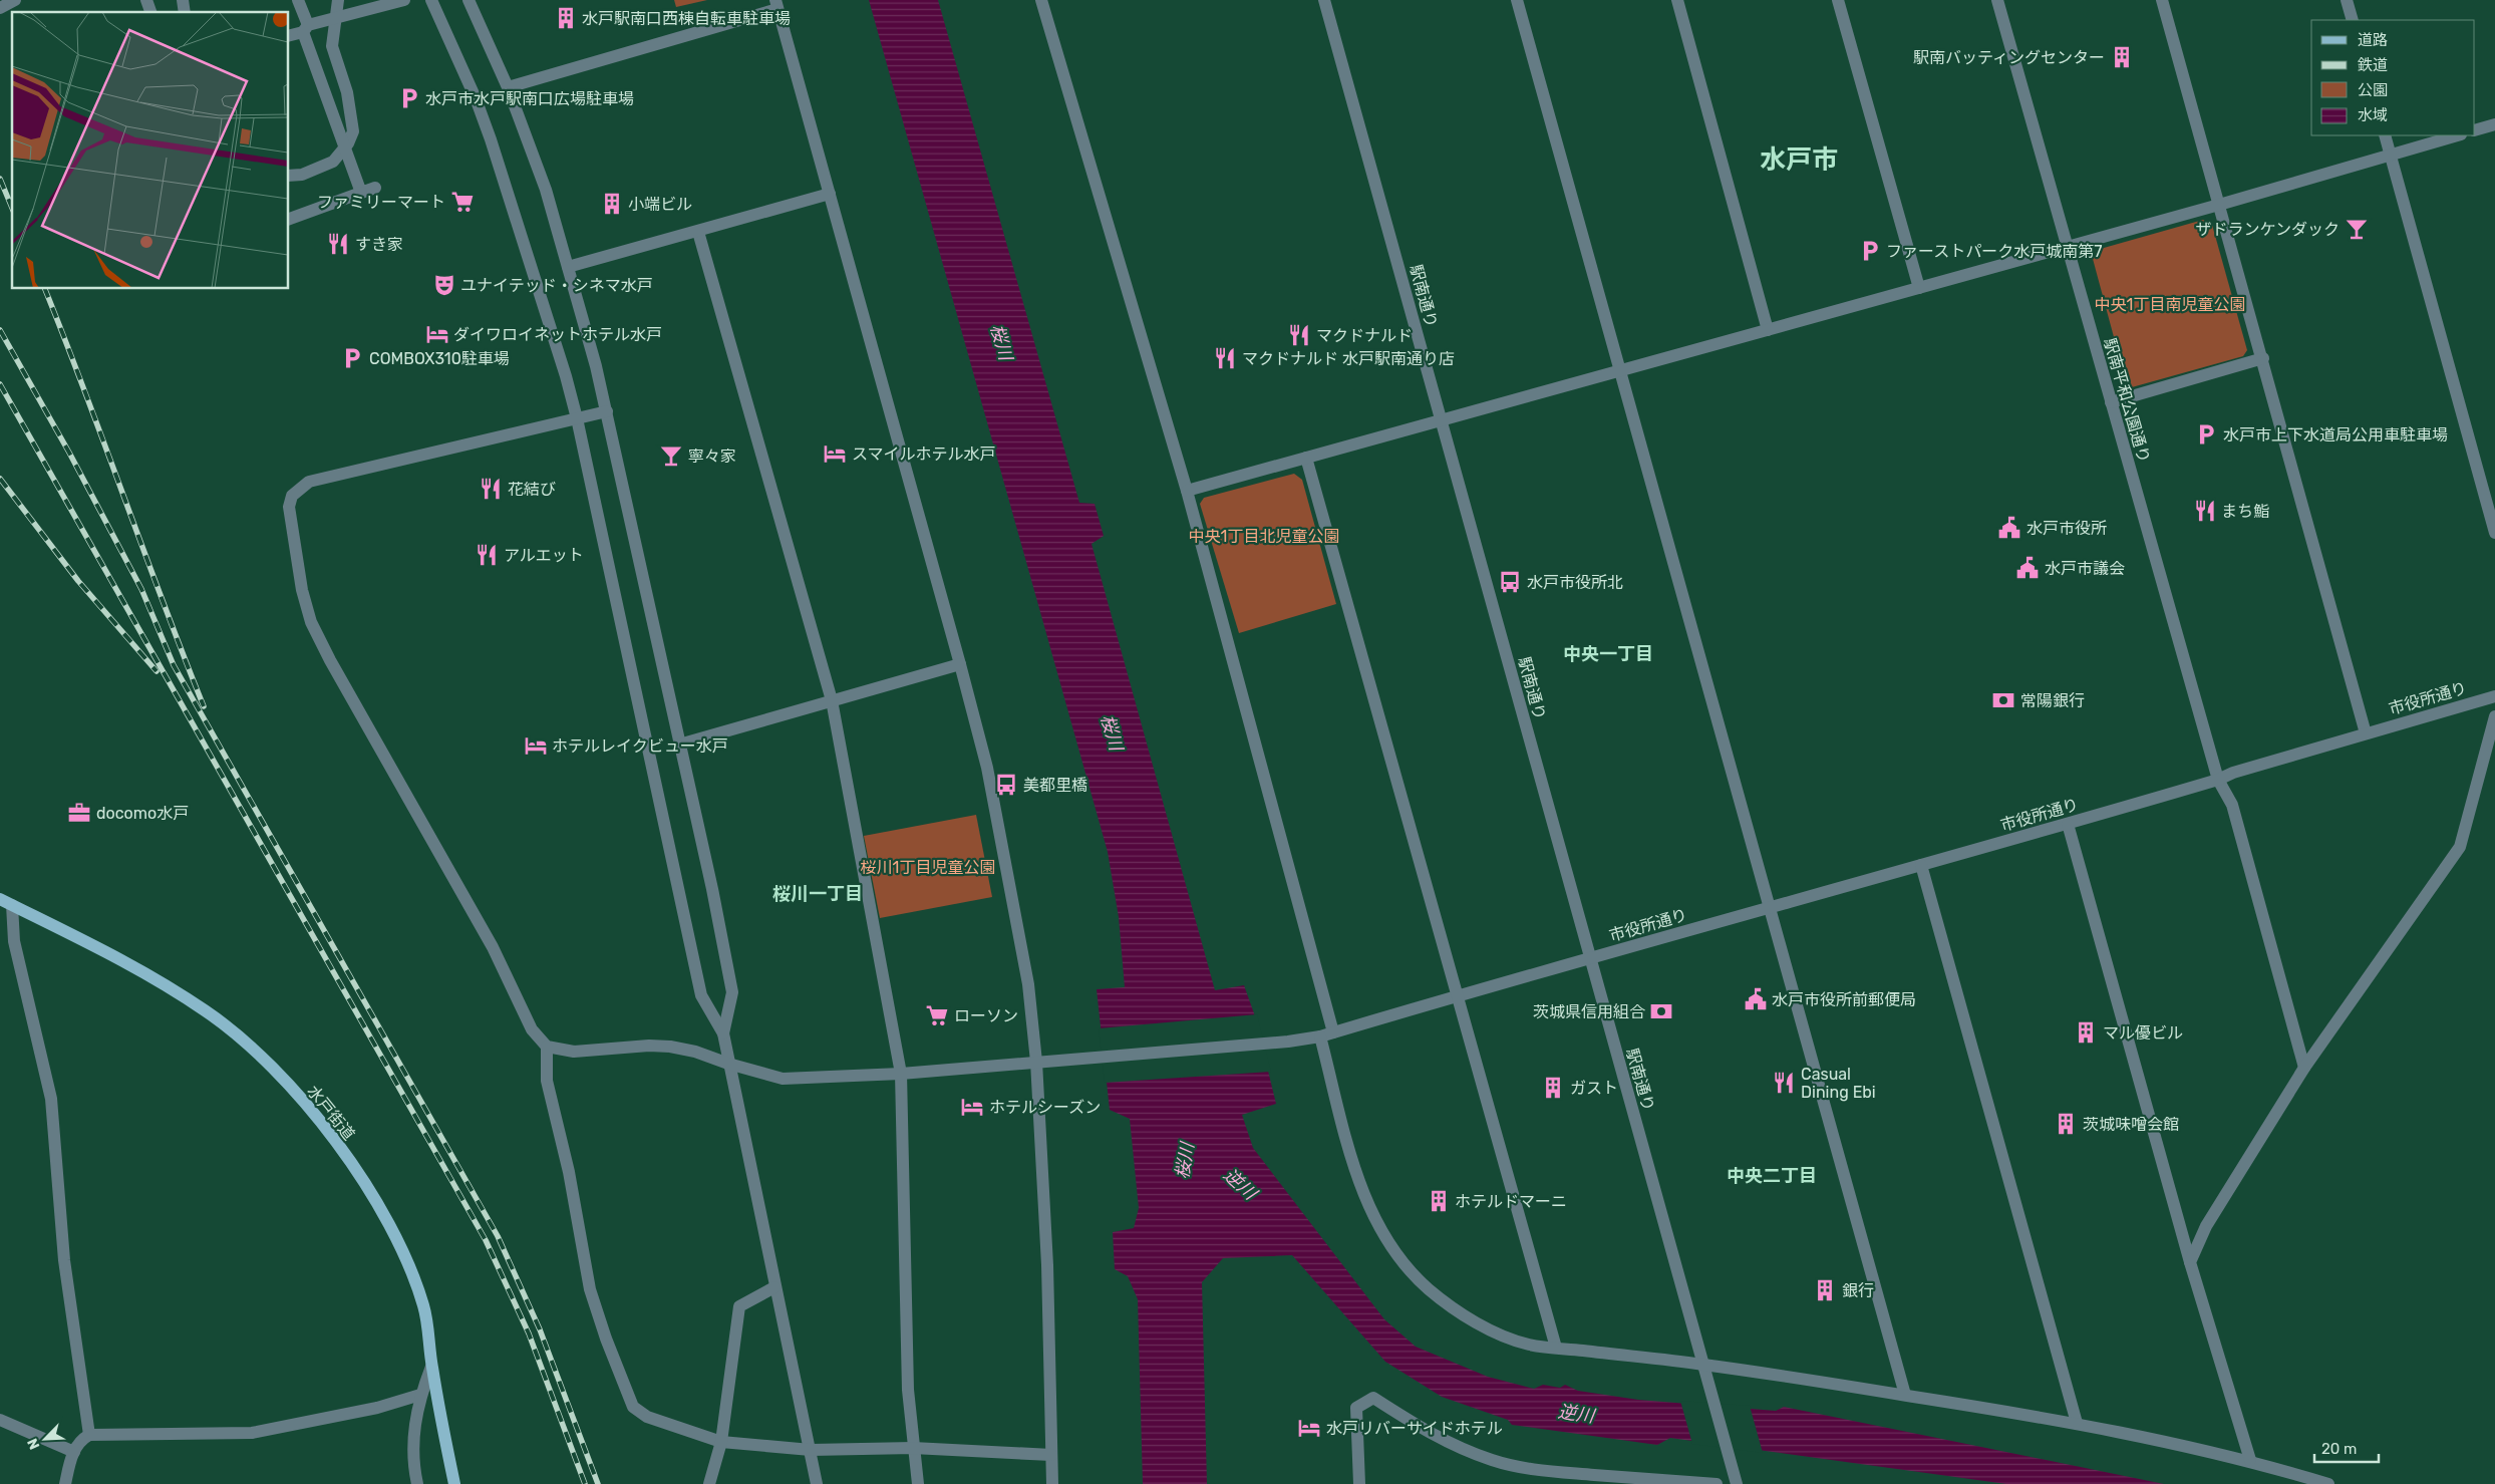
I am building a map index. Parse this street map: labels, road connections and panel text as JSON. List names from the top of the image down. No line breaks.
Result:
{"streets":{"main road":["水戸街道"],"street":["駅南通り","駅南平和公園通り","市役所通り"]},"crossings":[["駅南通り","市役所通り"],["駅南平和公園通り","市役所通り"]],"districts":["水戸市","中央一丁目","桜川一丁目","中央二丁目"],"water":["桜川","逆川"],"parks":["中央1丁目南児童公園","中央1丁目北児童公園","桜川1丁目児童公園"],"places":{"building":["水戸駅南口西棟自転車駐車場","駅南バッティングセンター","小端ビル","マル優ビル","ガスト","茨城味噌会館","ホテルドマーニ","銀行"],"parking":["水戸市水戸駅南口広場駐車場","ファーストパーク水戸城南第7","COMBOX310駐車場","水戸市上下水道局公用車駐車場"],"supermarket":["ファミリーマート","ローソン"],"bar":["ザドランケンダック","寧々家"],"restaurant":["すき家","マクドナルド","マクドナルド 水戸駅南通り店","花結び","まち鮨","アルエット","Casual Dining Ebi"],"theatre":["ユナイテッド・シネマ水戸"],"hotel":["ダイワロイネットホテル水戸","スマイルホテル水戸","ホテルレイクビュー水戸","ホテルシーズン","水戸リバーサイドホテル"],"public building":["水戸市役所","水戸市議会","水戸市役所前郵便局"],"bus stop":["水戸市役所北","美都里橋"],"bank":["常陽銀行","茨城県信用組合"],"office":["docomo水戸"]},"legend":["道路","鉄道","公園","水域"],"scale_bar":"20 m","north":"bottom left"}
